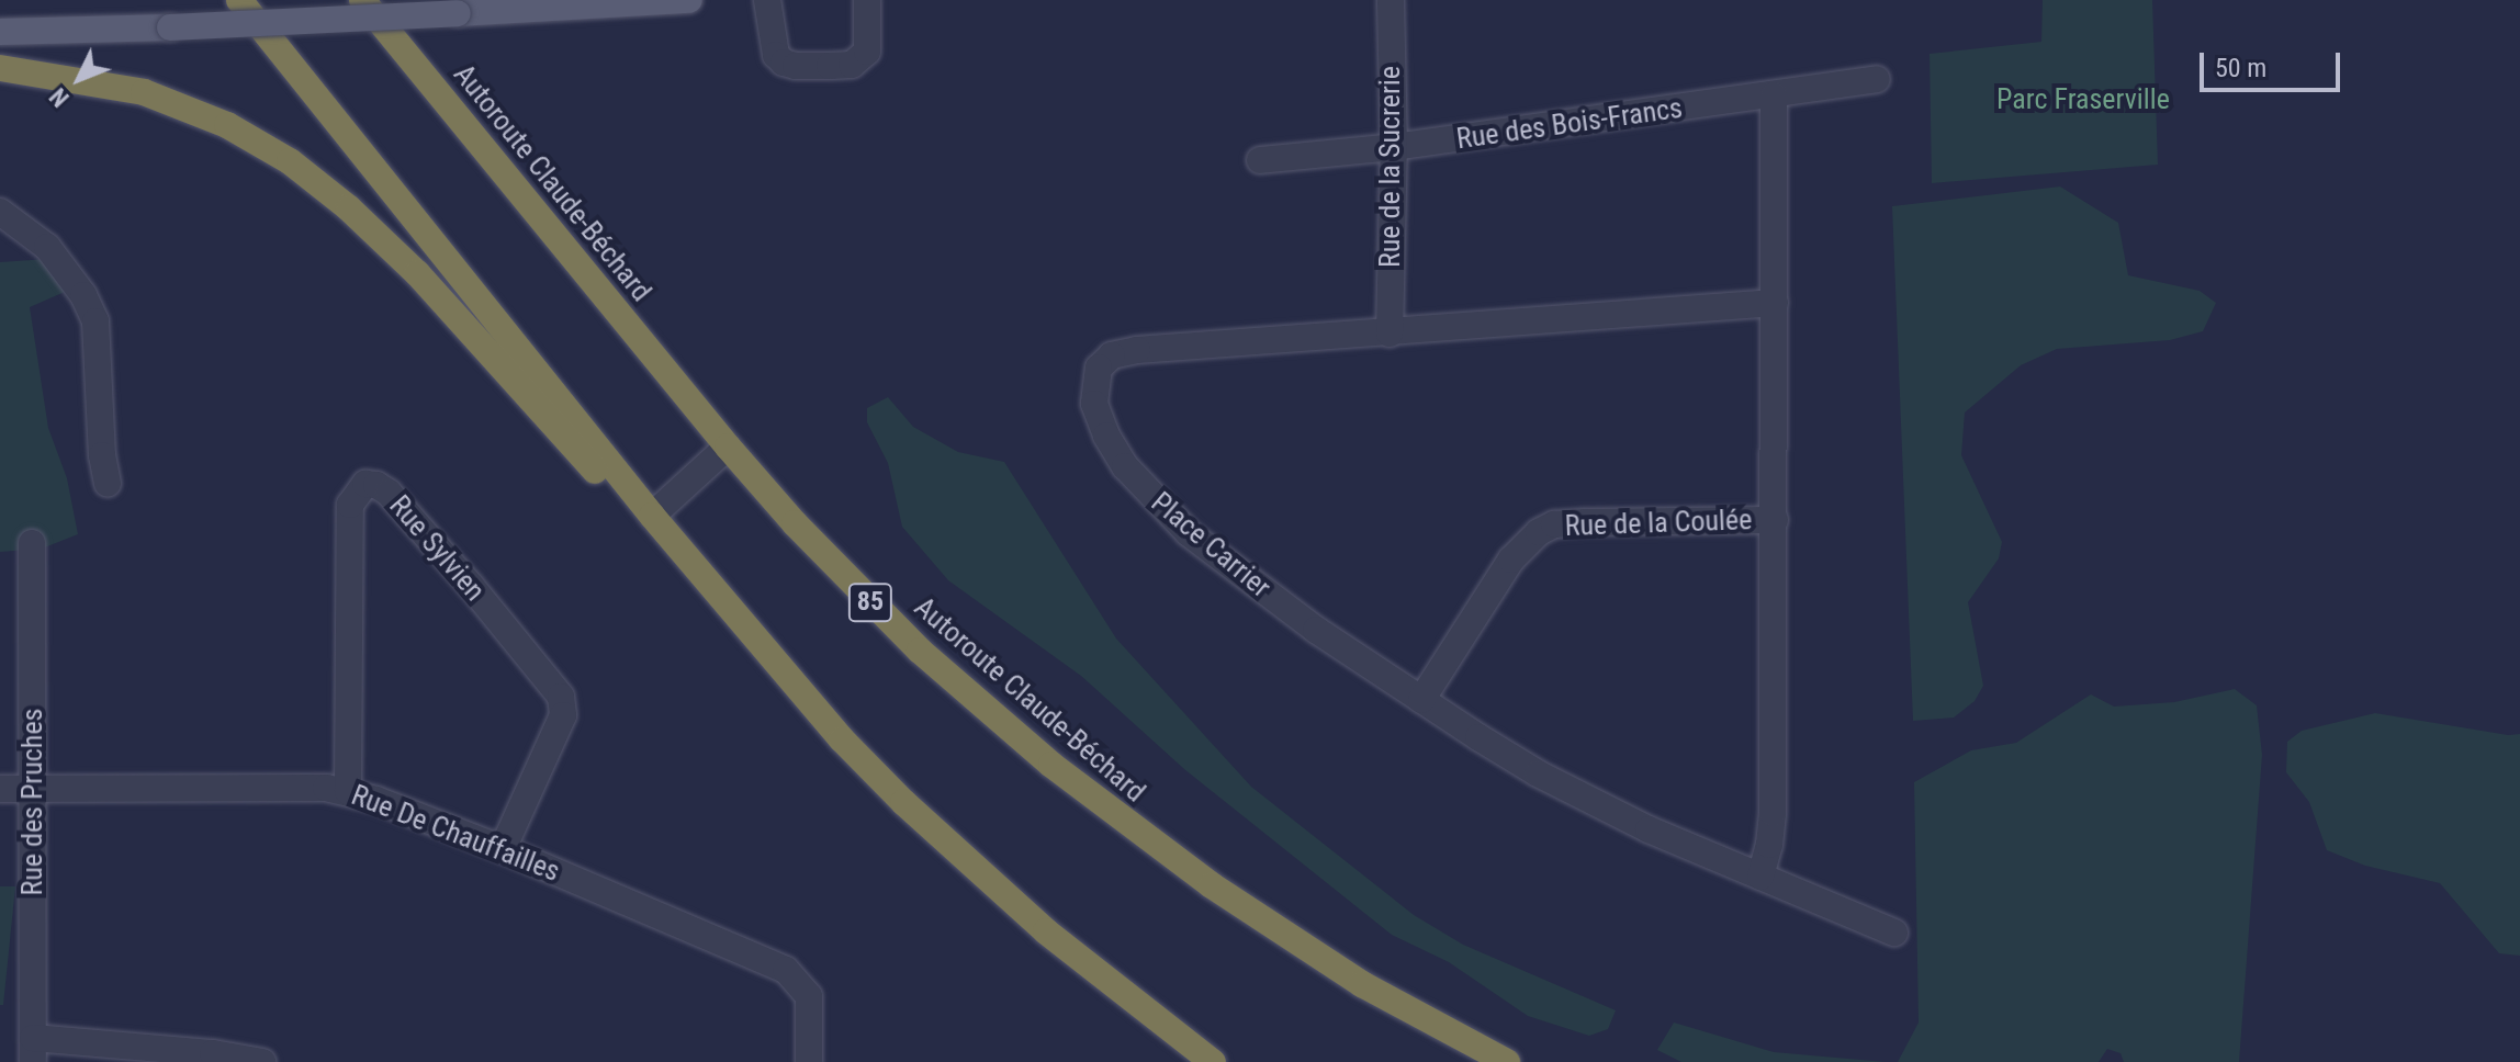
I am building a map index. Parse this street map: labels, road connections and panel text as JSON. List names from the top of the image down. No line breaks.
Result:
{"streets":{"highway":["Autoroute Claude-Béchard","85"],"street":["Rue des Bois-Francs","Rue de la Sucrerie","Rue de la Coulée","Place Carrier","Rue Sylvien","Rue des Pruches","Rue De Chauffailles"]},"crossings":[["Rue des Bois-Francs","Rue de la Sucrerie"],["Rue de la Sucrerie","Place Carrier"],["Rue de la Coulée","Place Carrier"],["Rue Sylvien","Rue De Chauffailles"],["Rue des Pruches","Rue De Chauffailles"]],"parks":["Parc Fraserville"],"scale_bar":"50 m","north":"bottom left"}
